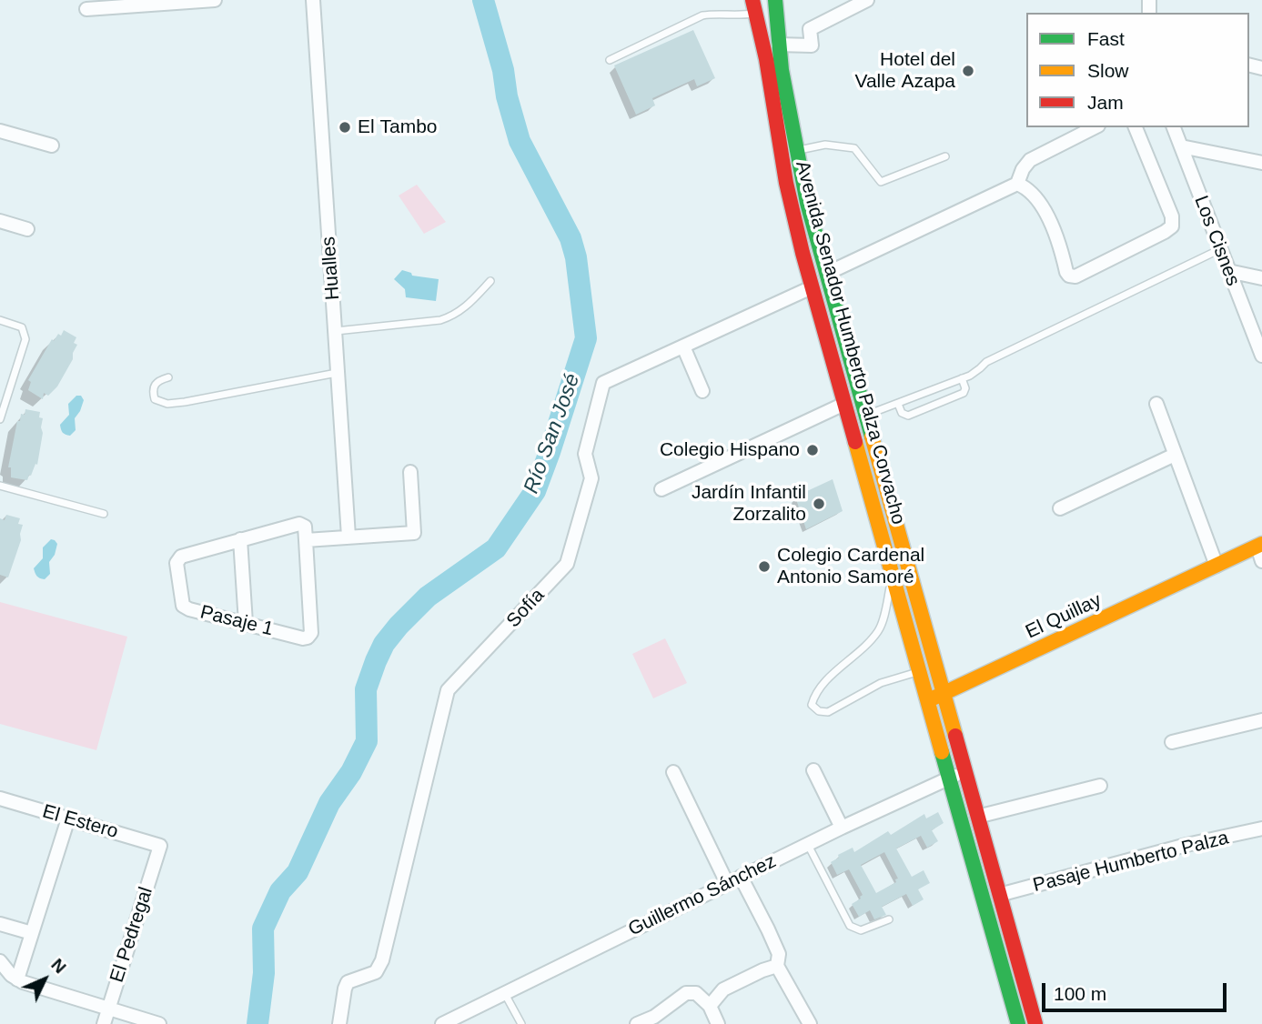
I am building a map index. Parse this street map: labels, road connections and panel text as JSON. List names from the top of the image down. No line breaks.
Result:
{"streets":{"main road":["Avenida Senador Humberto Palza Corvacho","El Quillay"],"street":["Los Cisnes","Hualles","Sofía","Pasaje 1","El Estero","Pasaje Humberto Palza","Guillermo Sánchez","El Pedregal"]},"crossings":[["Avenida Senador Humberto Palza Corvacho","Sofía"],["Avenida Senador Humberto Palza Corvacho","El Quillay"],["Avenida Senador Humberto Palza Corvacho","Pasaje Humberto Palza"],["Avenida Senador Humberto Palza Corvacho","Guillermo Sánchez"],["El Estero","El Pedregal"]],"water":["Río San José"],"places":["Hotel del Valle Azapa","El Tambo","Colegio Hispano","Jardín Infantil Zorzalito","Colegio Cardenal Antonio Samoré"],"legend":["Fast","Slow","Jam"],"scale_bar":"100 m","north":"top right"}
